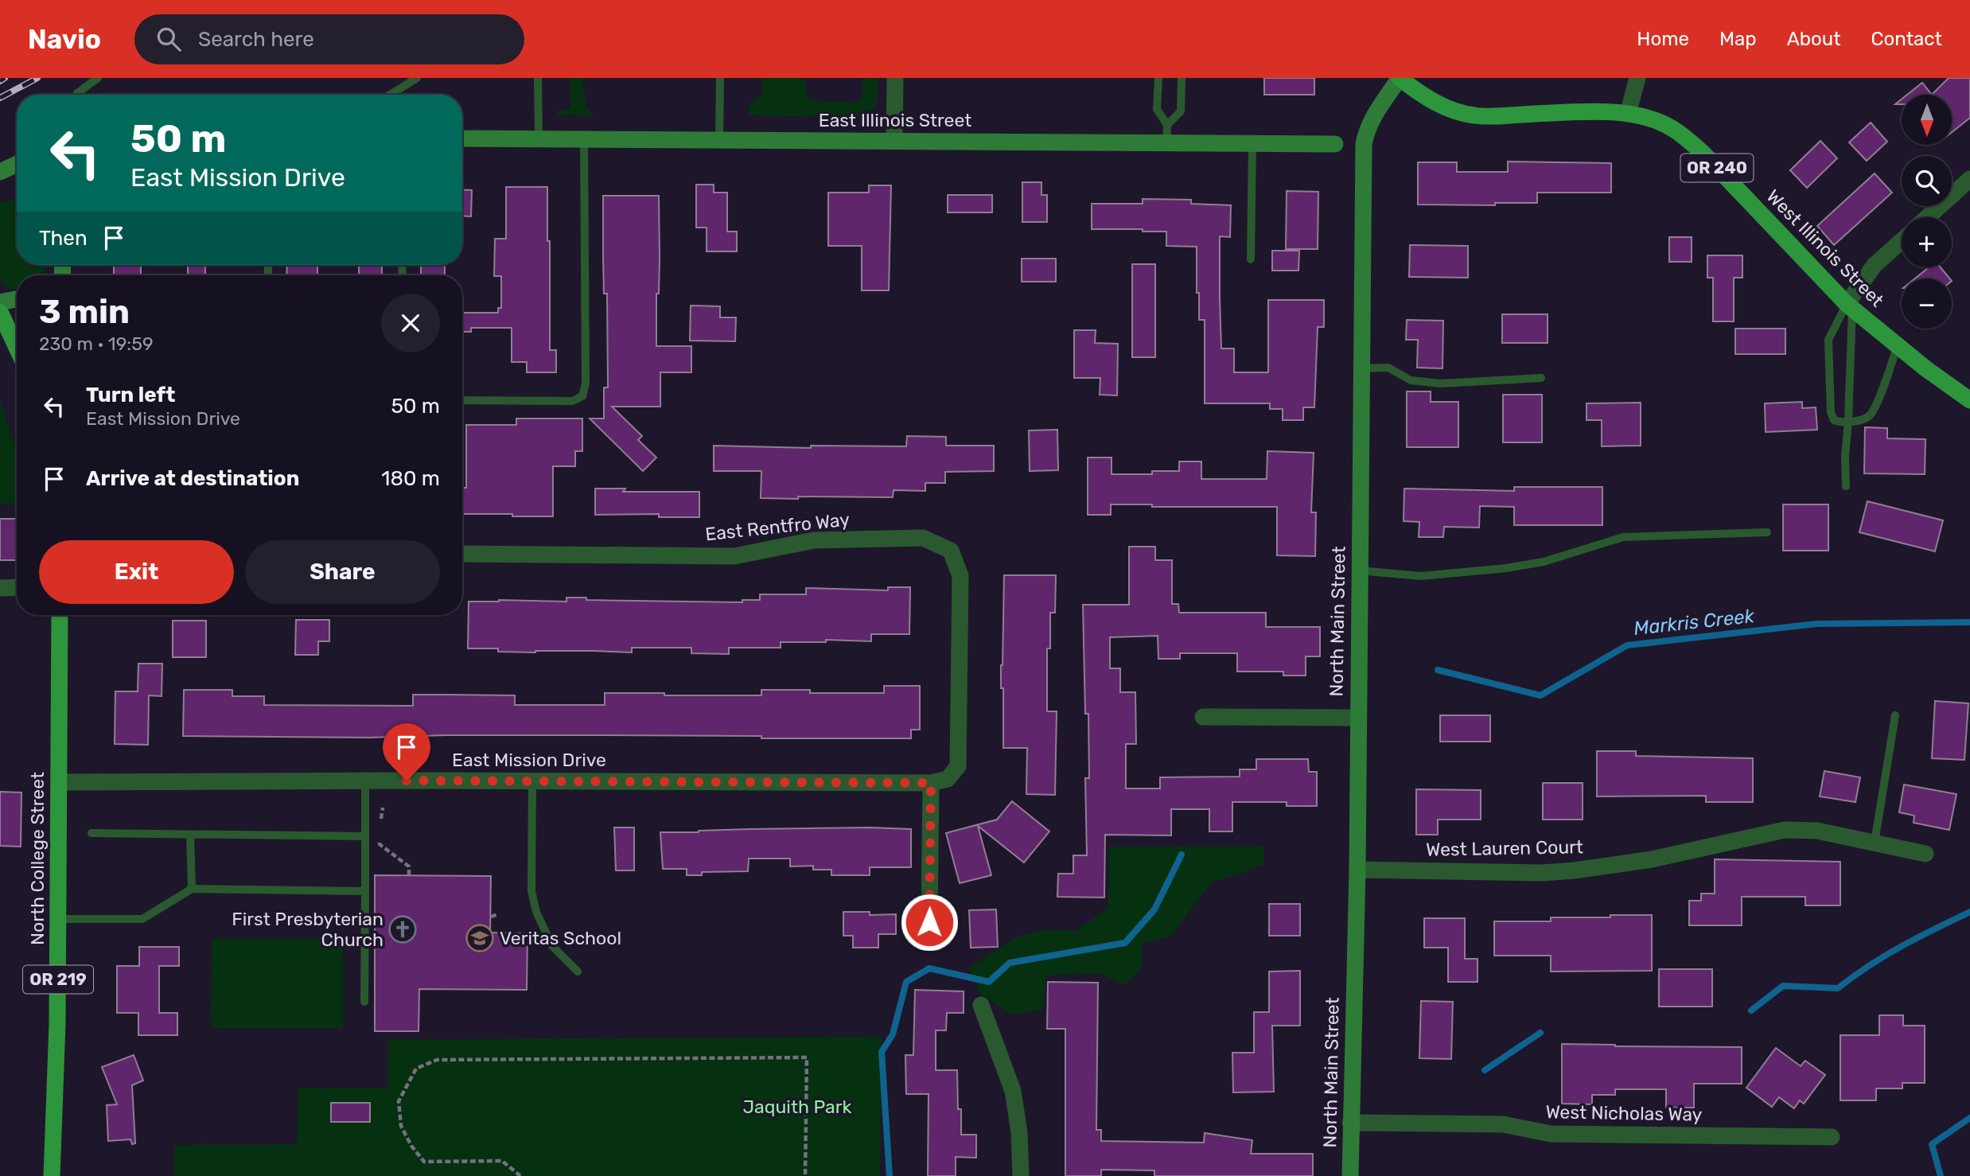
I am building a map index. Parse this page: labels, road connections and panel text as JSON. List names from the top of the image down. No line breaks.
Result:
{"streets":{"main road":["OR 240","West Illinois Street","North College Street","OR 219"],"street":["East Illinois Street","East Rentfro Way","North Main Street","East Mission Drive","West Lauren Court","West Nicholas Way"]},"crossings":[["West Illinois Street","North Main Street"],["East Rentfro Way","East Mission Drive"],["North Main Street","West Lauren Court"],["North Main Street","West Nicholas Way"],["East Mission Drive","North College Street"]],"water":["Markris Creek"],"parks":["Jaquith Park"],"places":{"church":["First Presbyterian Church"],"school or university":["Veritas School"]},"north":"bottom","page":{"header":"Navio","search":"Search here","nav":["Home","Map","About","Contact"],"map_buttons":["+","−"],"turn":["50 m","East Mission Drive"],"then":"Then","heading":["3 min","230 m · 19:59"],"list":[{"name":"Turn left","note":"East Mission Drive","value":"50 m"},{"name":"Arrive at destination","value":"180 m"}],"buttons":["Exit","Share"]}}
